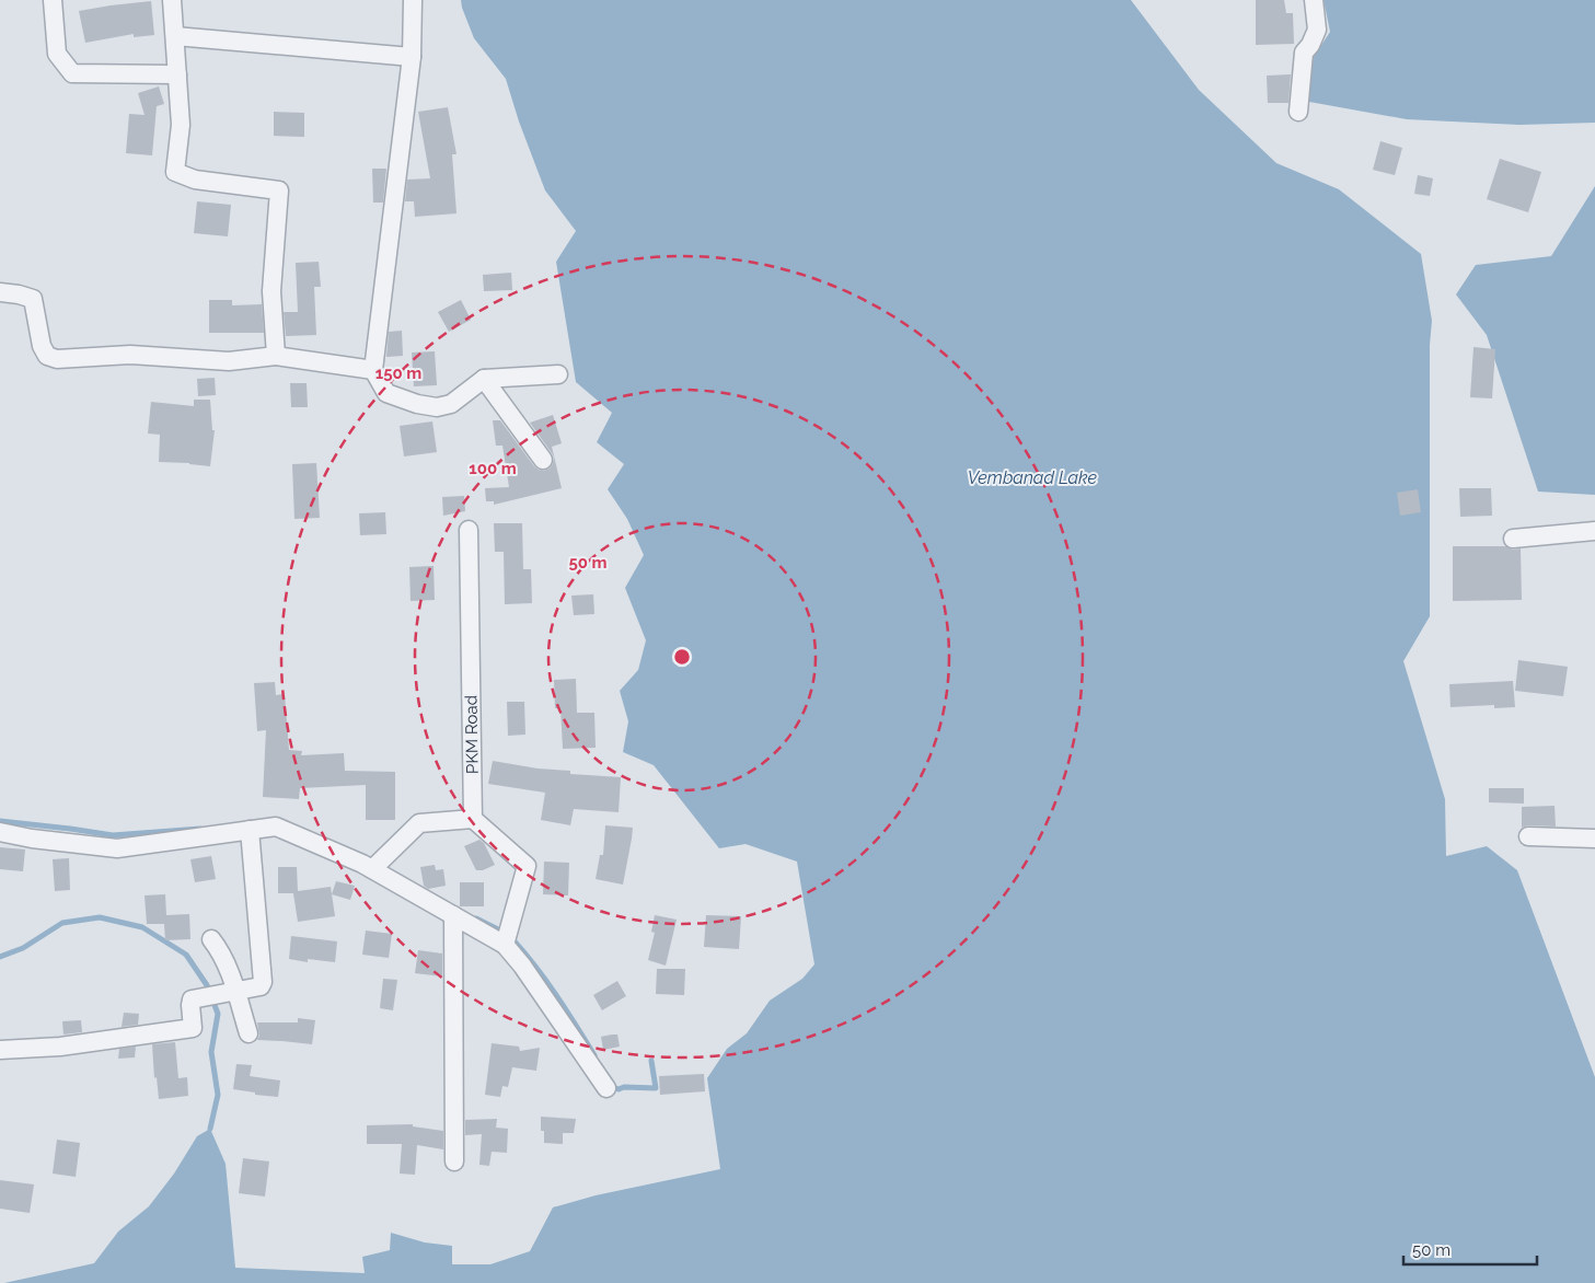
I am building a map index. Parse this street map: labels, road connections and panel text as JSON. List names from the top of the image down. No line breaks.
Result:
{"streets":{"street":["PKM Road"]},"water":["Vembanad Lake"],"scale_bar":"50 m","rings":["150 m","100 m","50 m"]}
